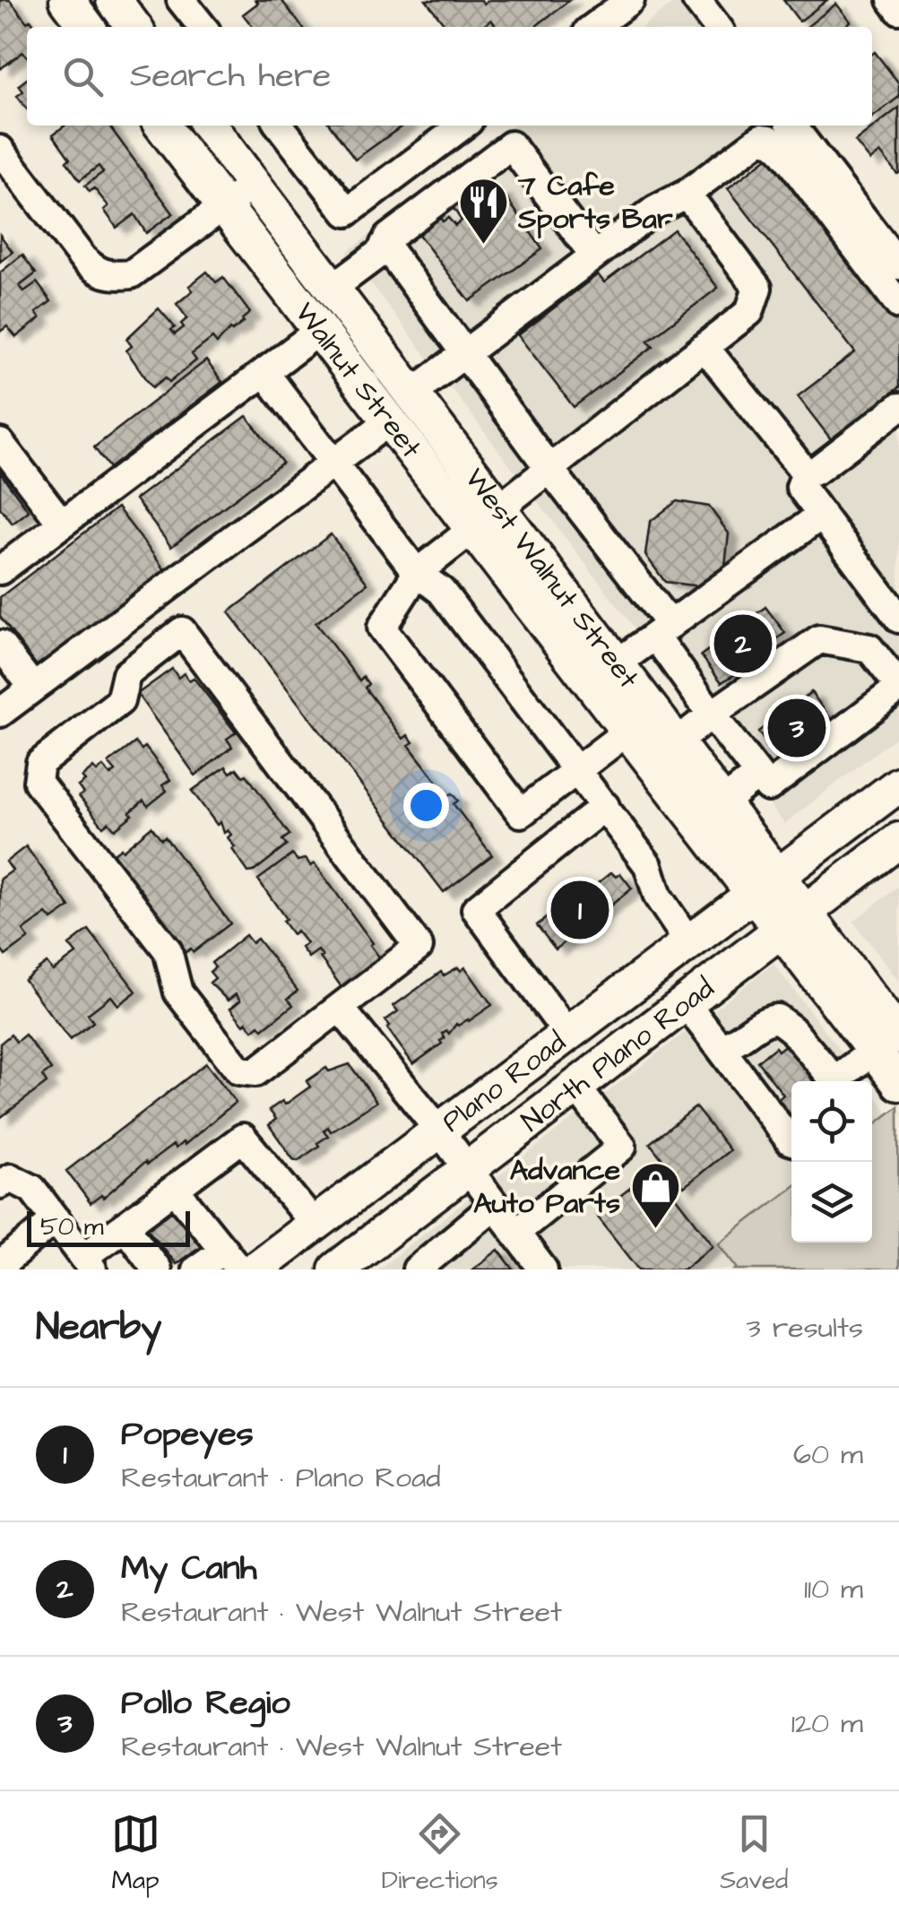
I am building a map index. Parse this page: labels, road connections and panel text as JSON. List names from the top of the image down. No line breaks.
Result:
{"streets":{"main road":["Walnut Street","West Walnut Street","North Plano Road","Plano Road"]},"crossings":[["Walnut Street","West Walnut Street"],["Walnut Street","Plano Road"],["West Walnut Street","North Plano Road"],["West Walnut Street","Plano Road"]],"places":{"restaurant":["7 Cafe Sports Bar"],"shop":["Advance Auto Parts"]},"scale_bar":"50 m","page":{"search":"Search here","pins":["2","3","1"],"scale":"50 m","heading":["Nearby","3 results"],"list":[{"mark":"1","name":"Popeyes","note":"Restaurant · Plano Road","value":"60 m"},{"mark":"2","name":"My Canh","note":"Restaurant · West Walnut Street","value":"110 m"},{"mark":"3","name":"Pollo Regio","note":"Restaurant · West Walnut Street","value":"120 m"}],"nav":["Map","Directions","Saved"]}}
